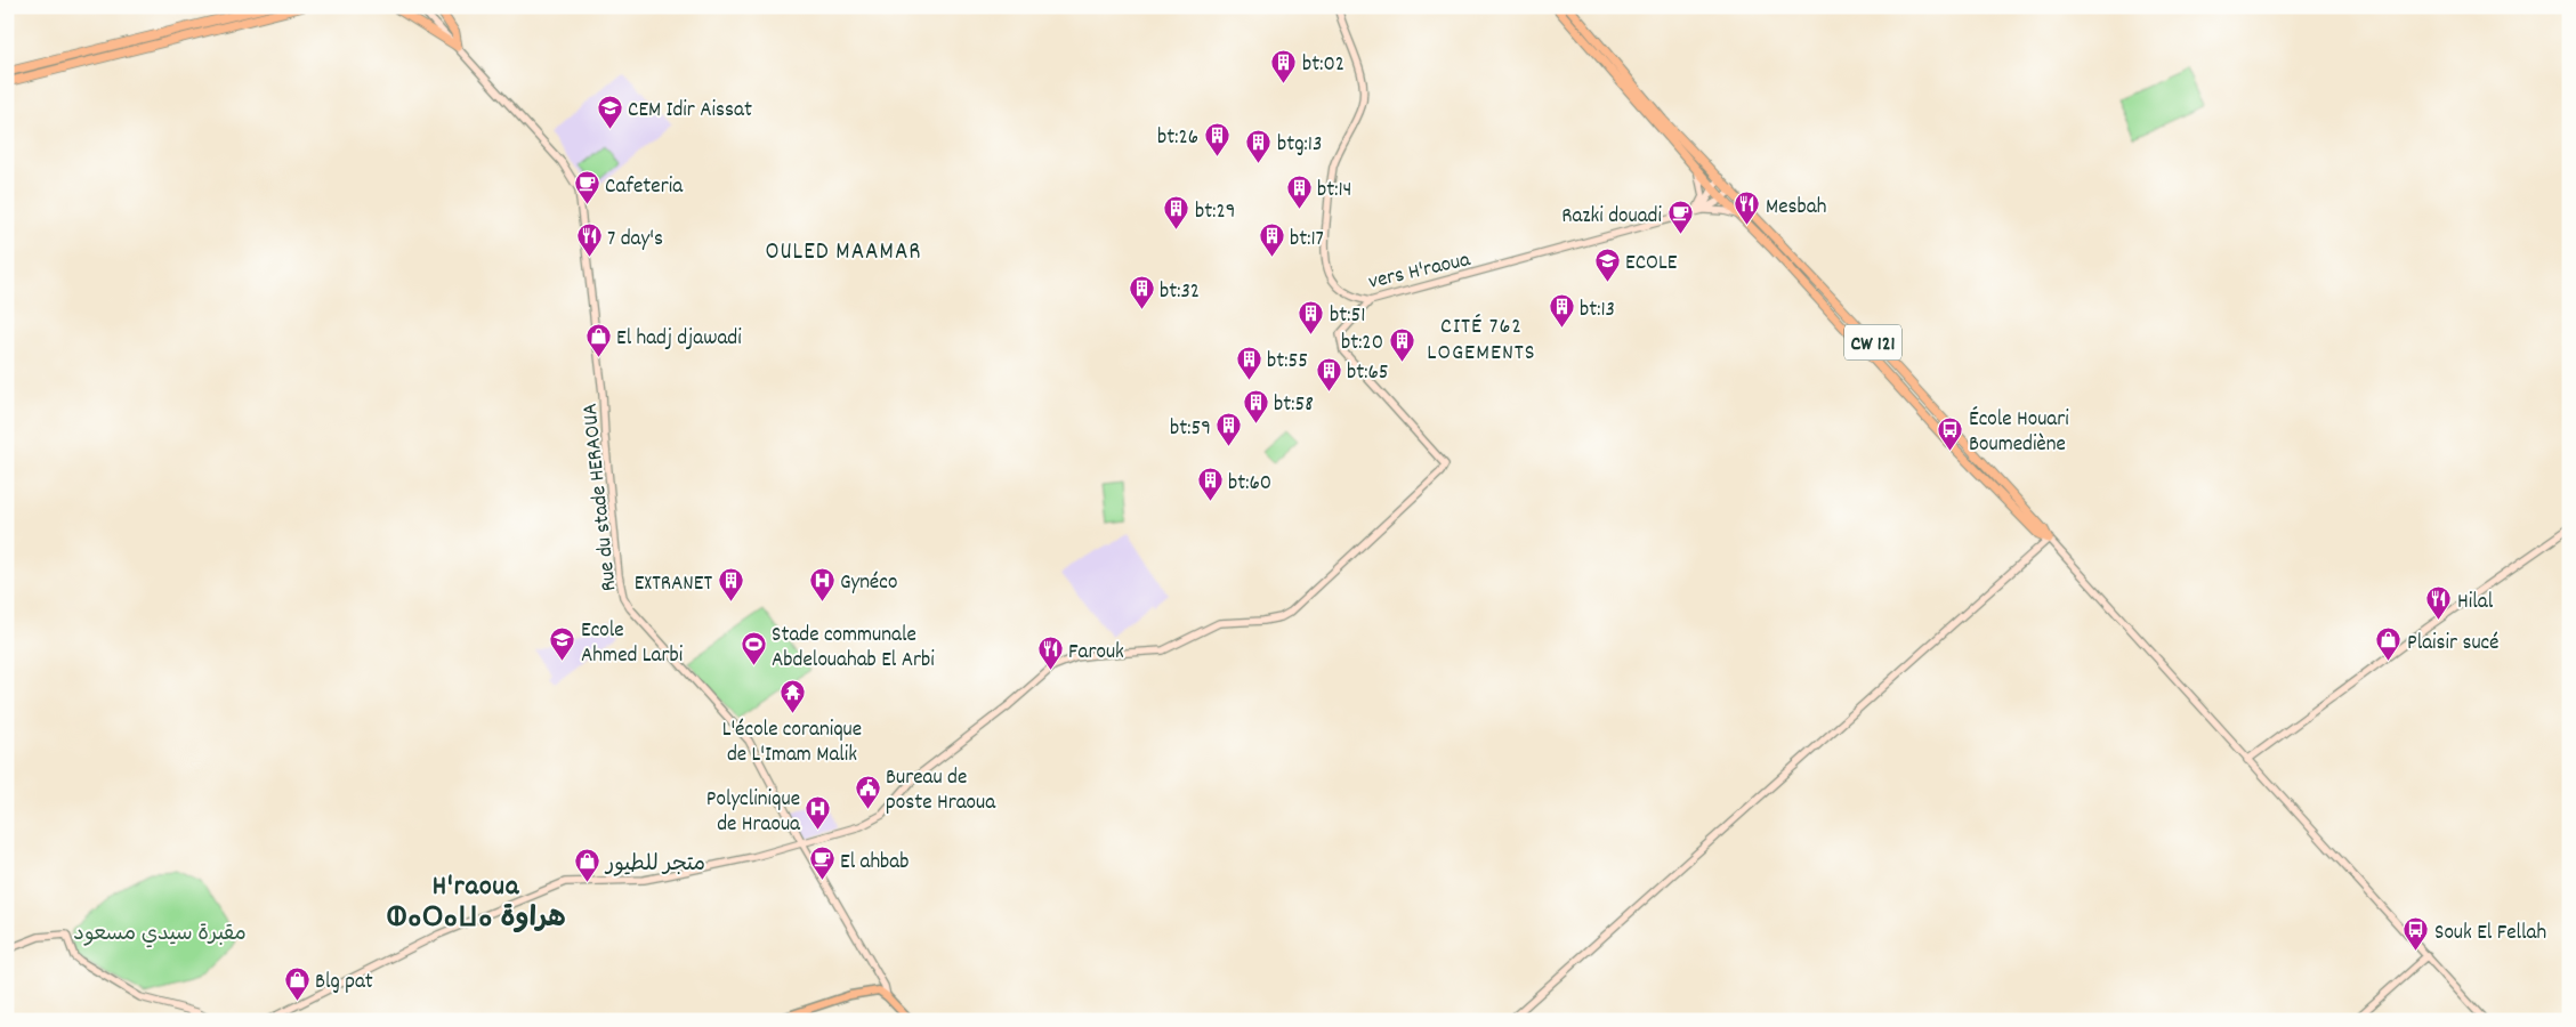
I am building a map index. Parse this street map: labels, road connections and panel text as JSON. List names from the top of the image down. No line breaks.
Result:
{"streets":{"highway":["CW 121"],"street":["vers H'raoua","Rue du stade HERAOUA"]},"crossings":[["vers H'raoua","CW 121"]],"districts":["OULED MAAMAR","CITÉ 762 LOGEMENTS","H'raoua ⵀⴰⵔⴰⵡⴰ هراوة"],"parks":["مقبرة سيدي مسعود"],"places":{"building":["bt:02","bt:26","btg:13","bt:14","bt:29","bt:17","bt:32","bt:13","bt:51","bt:20","bt:55","bt:65","bt:58","bt:59","bt:60","EXTRANET"],"school or university":["CEM Idir Aissat","ECOLE","Ecole Ahmed Larbi"],"cafe":["Cafeteria","Razki douadi","El ahbab"],"restaurant":["Mesbah","7 day's","Hilal","Farouk"],"shop":["El hadj djawadi","Plaisir sucé","متجر للطيور","Blg pat"],"bus stop":["École Houari Boumediène","Souk El Fellah"],"hospital":["Gynéco","Polyclinique de Hraoua"],"sports":["Stade communale Abdelouahab El Arbi"],"temple":["L'école coranique de L'Imam Malik"],"public building":["Bureau de poste Hraoua"]}}
